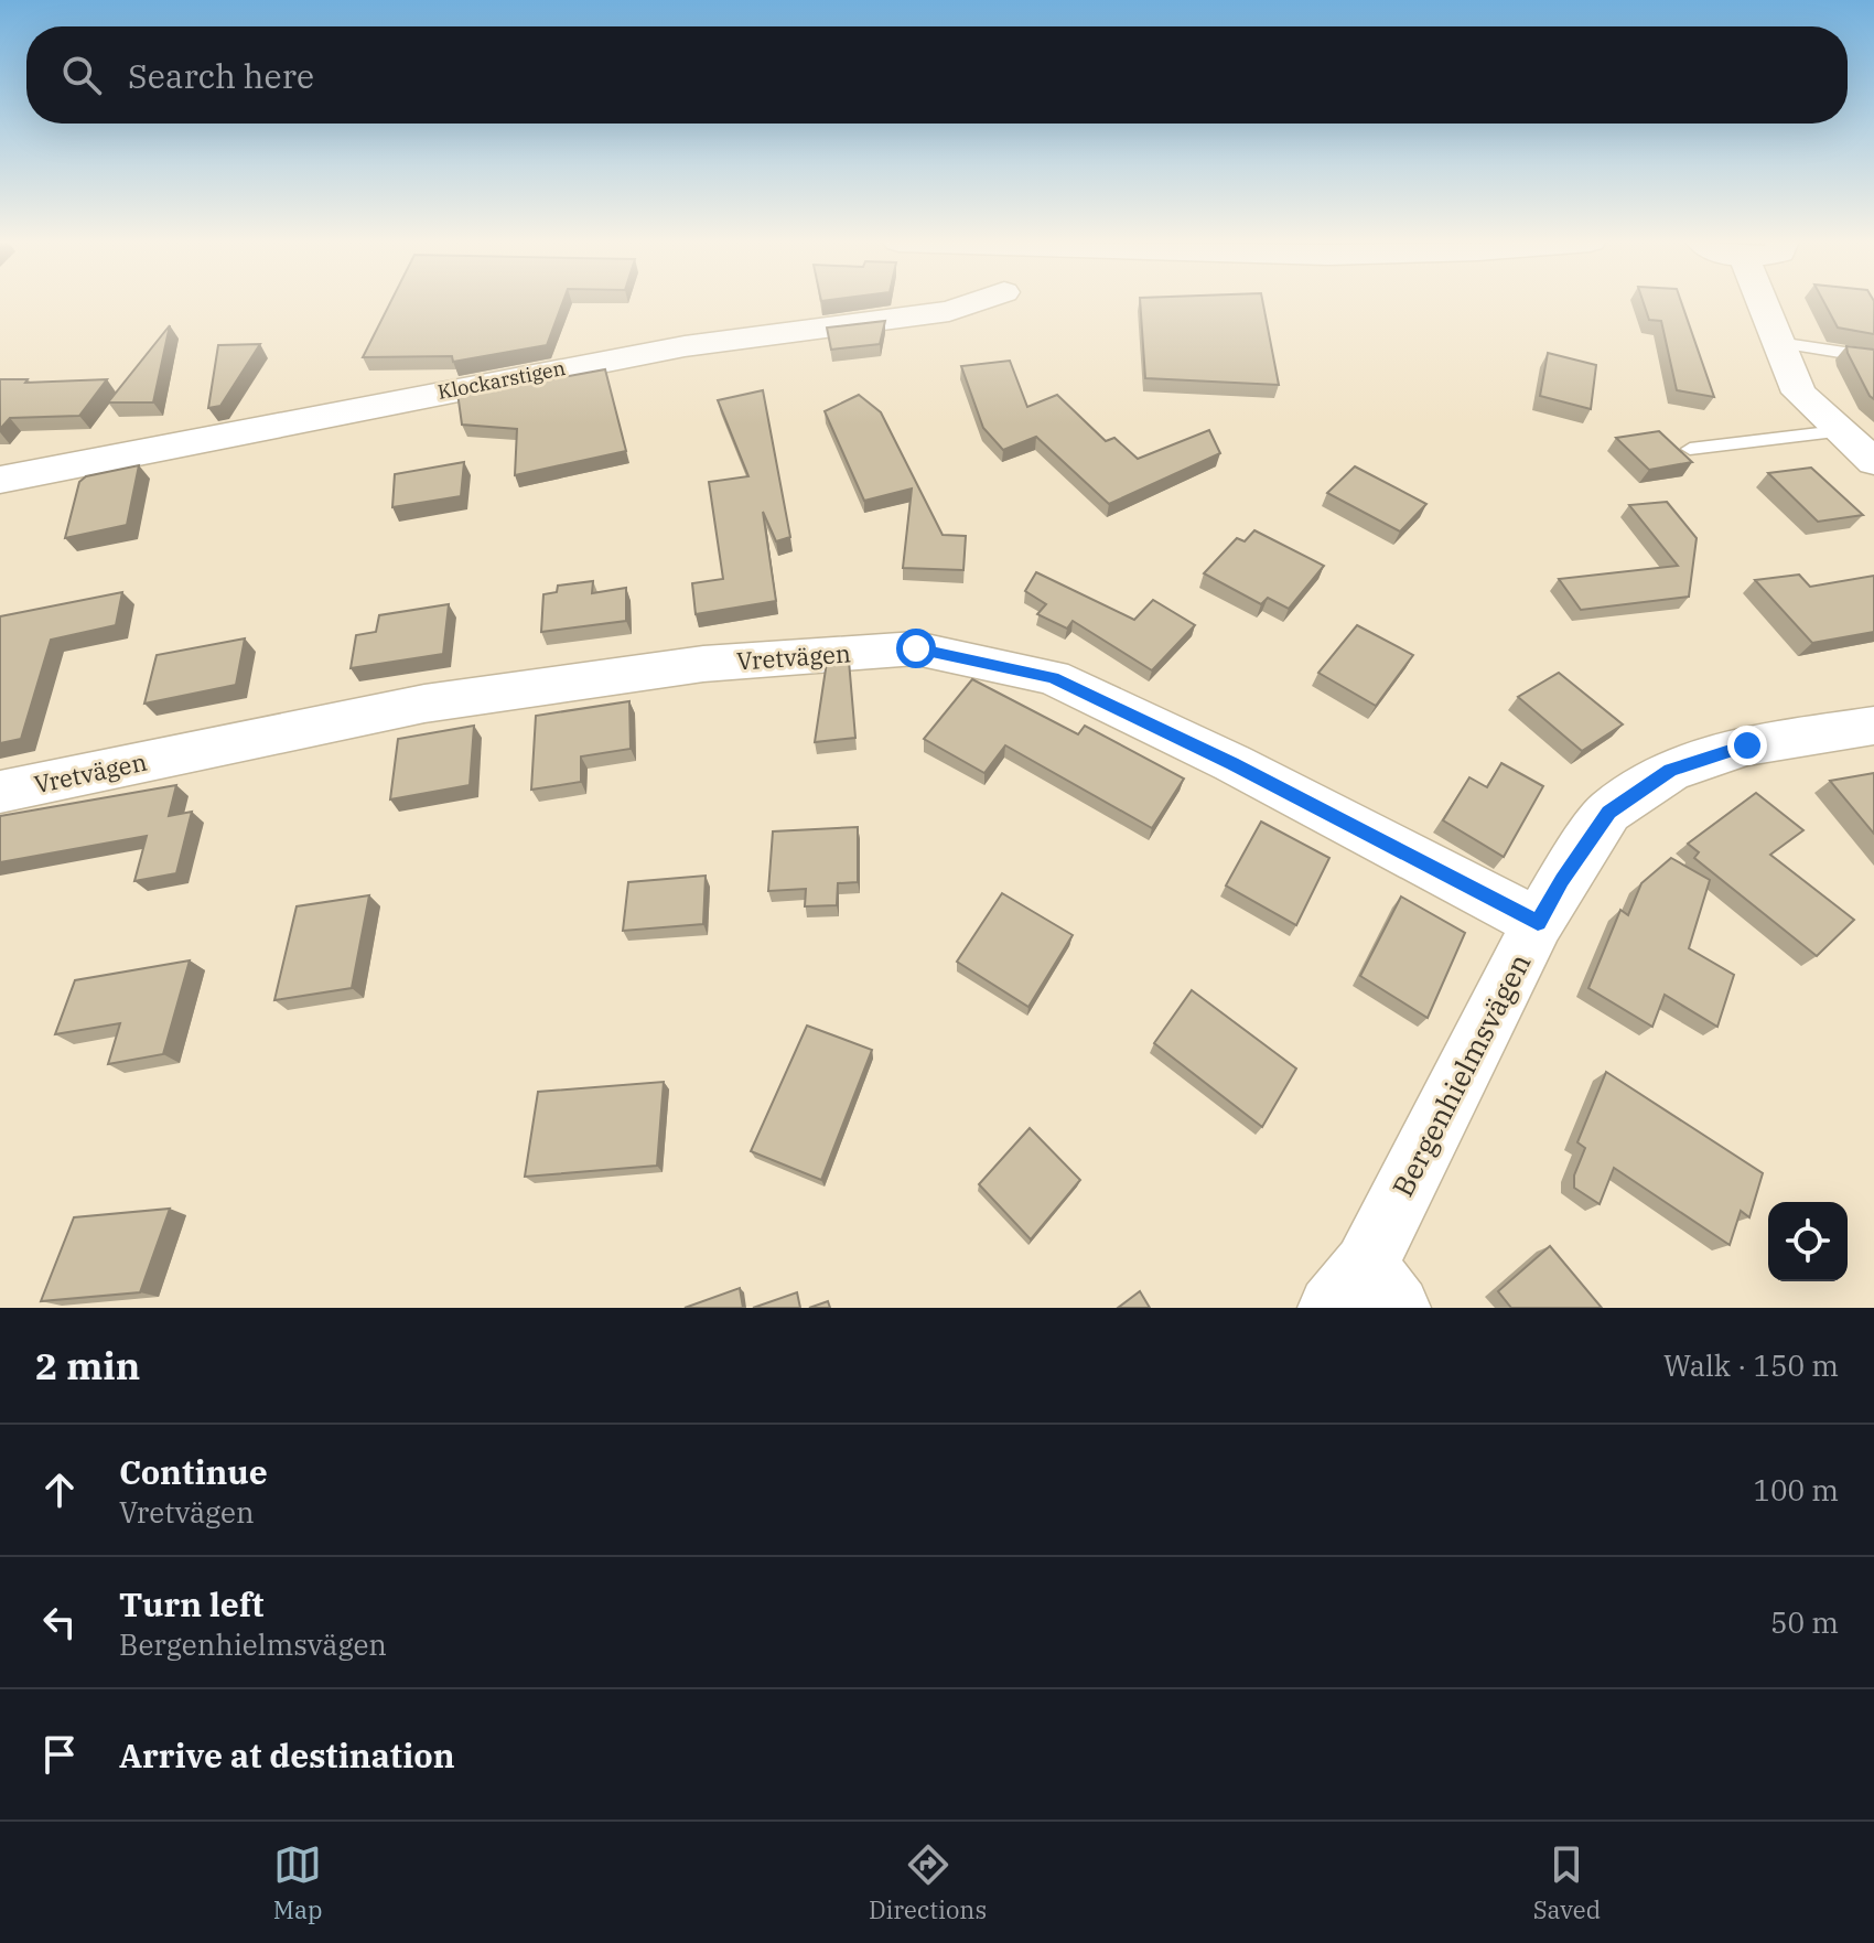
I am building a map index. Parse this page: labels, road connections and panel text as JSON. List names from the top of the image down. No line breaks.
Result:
{"streets":{"street":["Klockarstigen","Vretvägen","Bergenhielmsvägen"]},"crossings":[["Vretvägen","Bergenhielmsvägen"]],"page":{"search":"Search here","heading":["2 min","Walk · 150 m"],"list":[["Continue","Vretvägen","100 m"],["Turn left","Bergenhielmsvägen","50 m"],"Arrive at destination"],"nav":["Map","Directions","Saved"]}}
